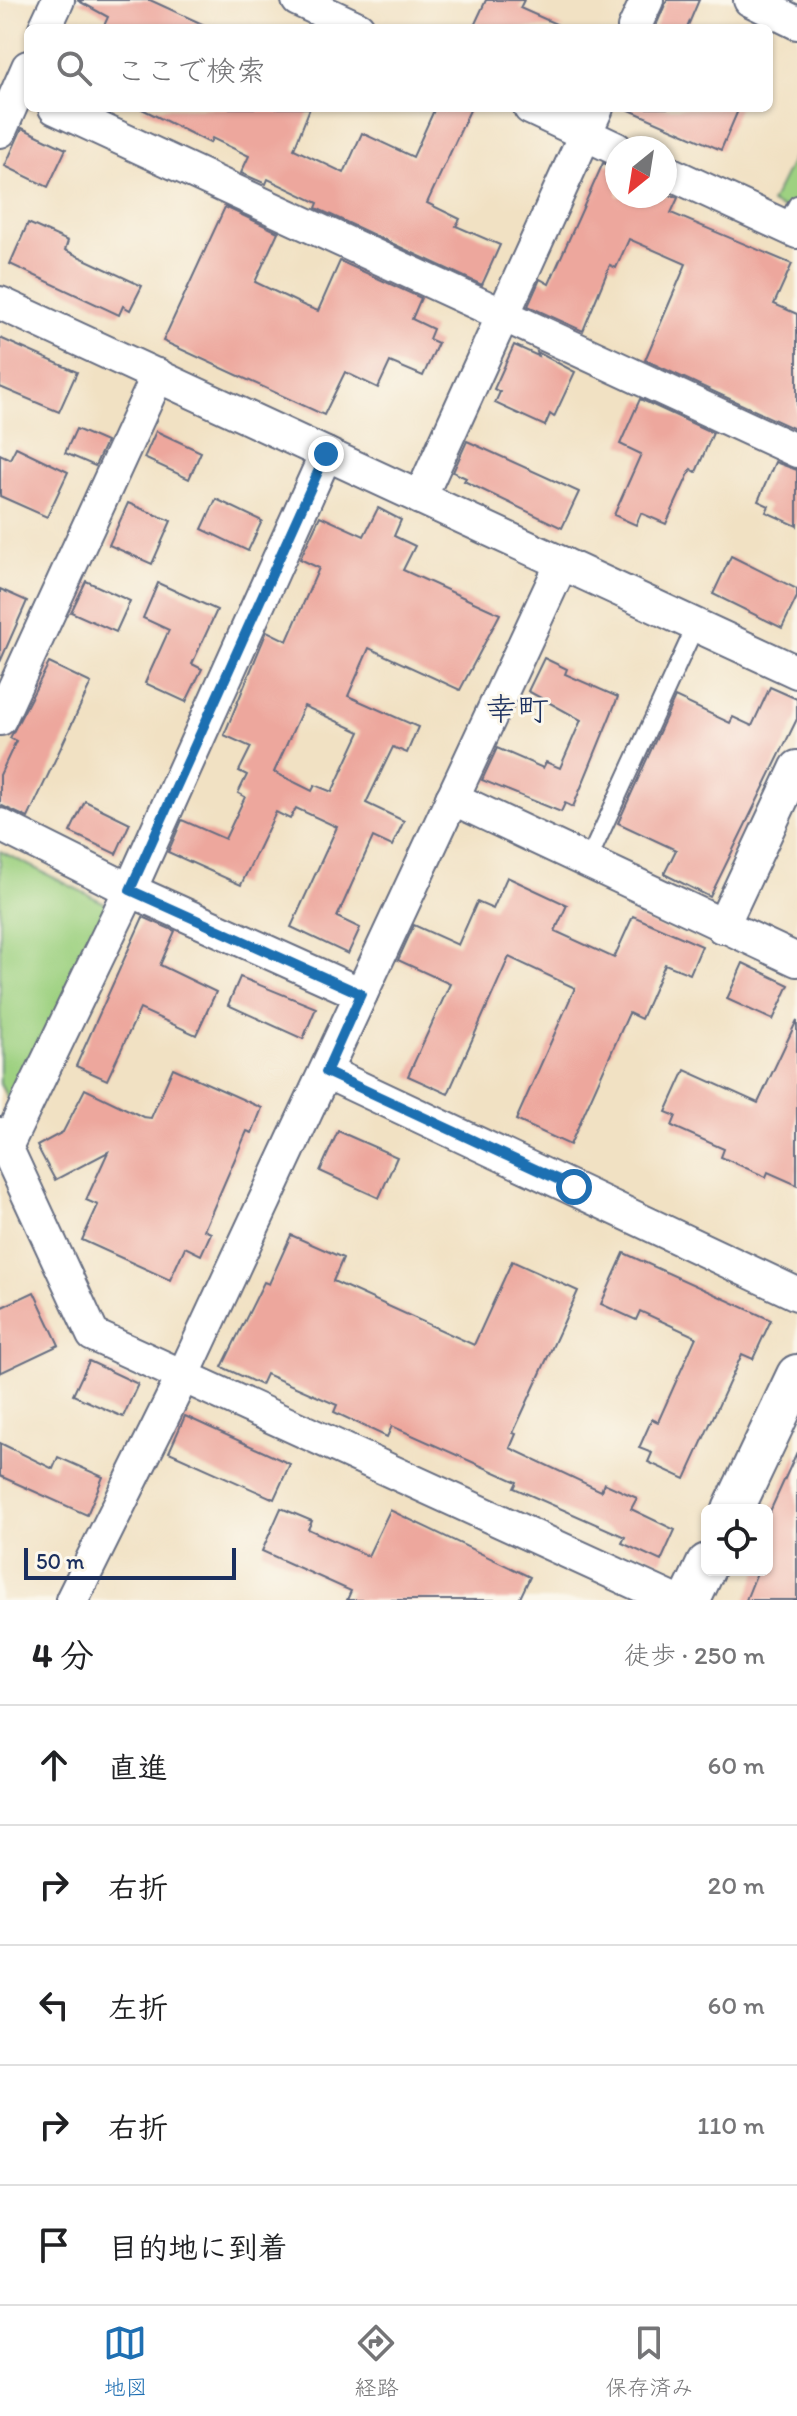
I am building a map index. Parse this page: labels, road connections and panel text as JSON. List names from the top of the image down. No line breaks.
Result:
{"districts":["幸町"],"scale_bar":"50 m","north":"bottom left","page":{"search":"ここで検索","scale":"50 m","heading":["4 分","徒歩 · 250 m"],"list":[["直進","60 m"],["右折","20 m"],["左折","60 m"],["右折","110 m"],"目的地に到着"],"nav":["地図","経路","保存済み"]}}
